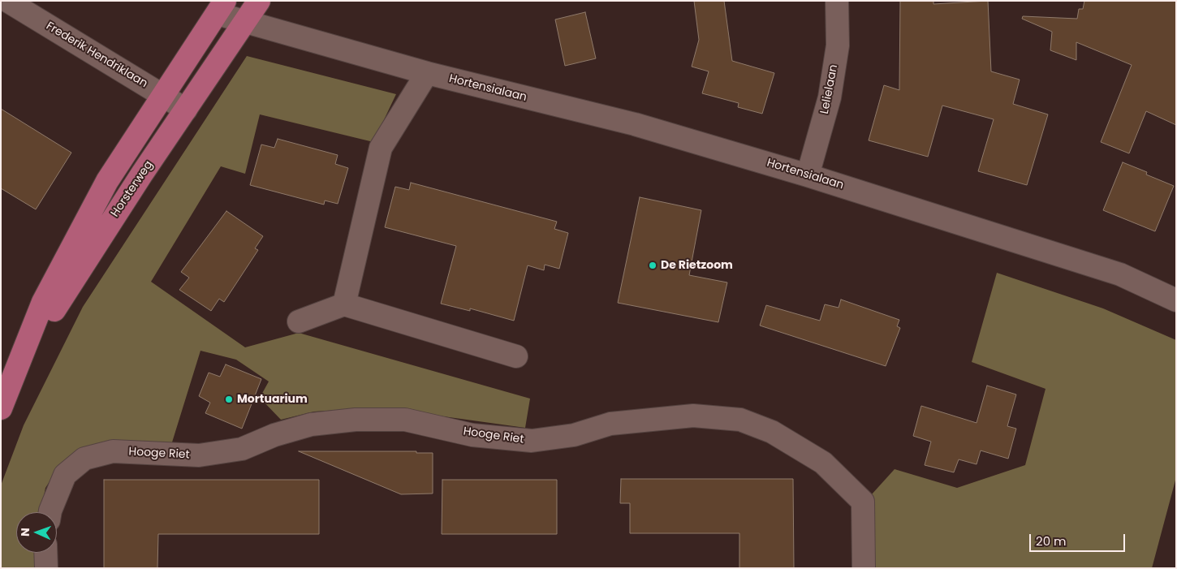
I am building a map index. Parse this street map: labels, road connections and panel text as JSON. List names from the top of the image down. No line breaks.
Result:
{"streets":{"main road":["Horsterweg"],"street":["Frederik Hendriklaan","Hortensialaan","Lelielaan","Hooge Riet"]},"crossings":[["Frederik Hendriklaan","Horsterweg"],["Hortensialaan","Lelielaan"],["Hortensialaan","Horsterweg"]],"places":["De Rietzoom","Mortuarium"],"scale_bar":"20 m","north":"left"}
